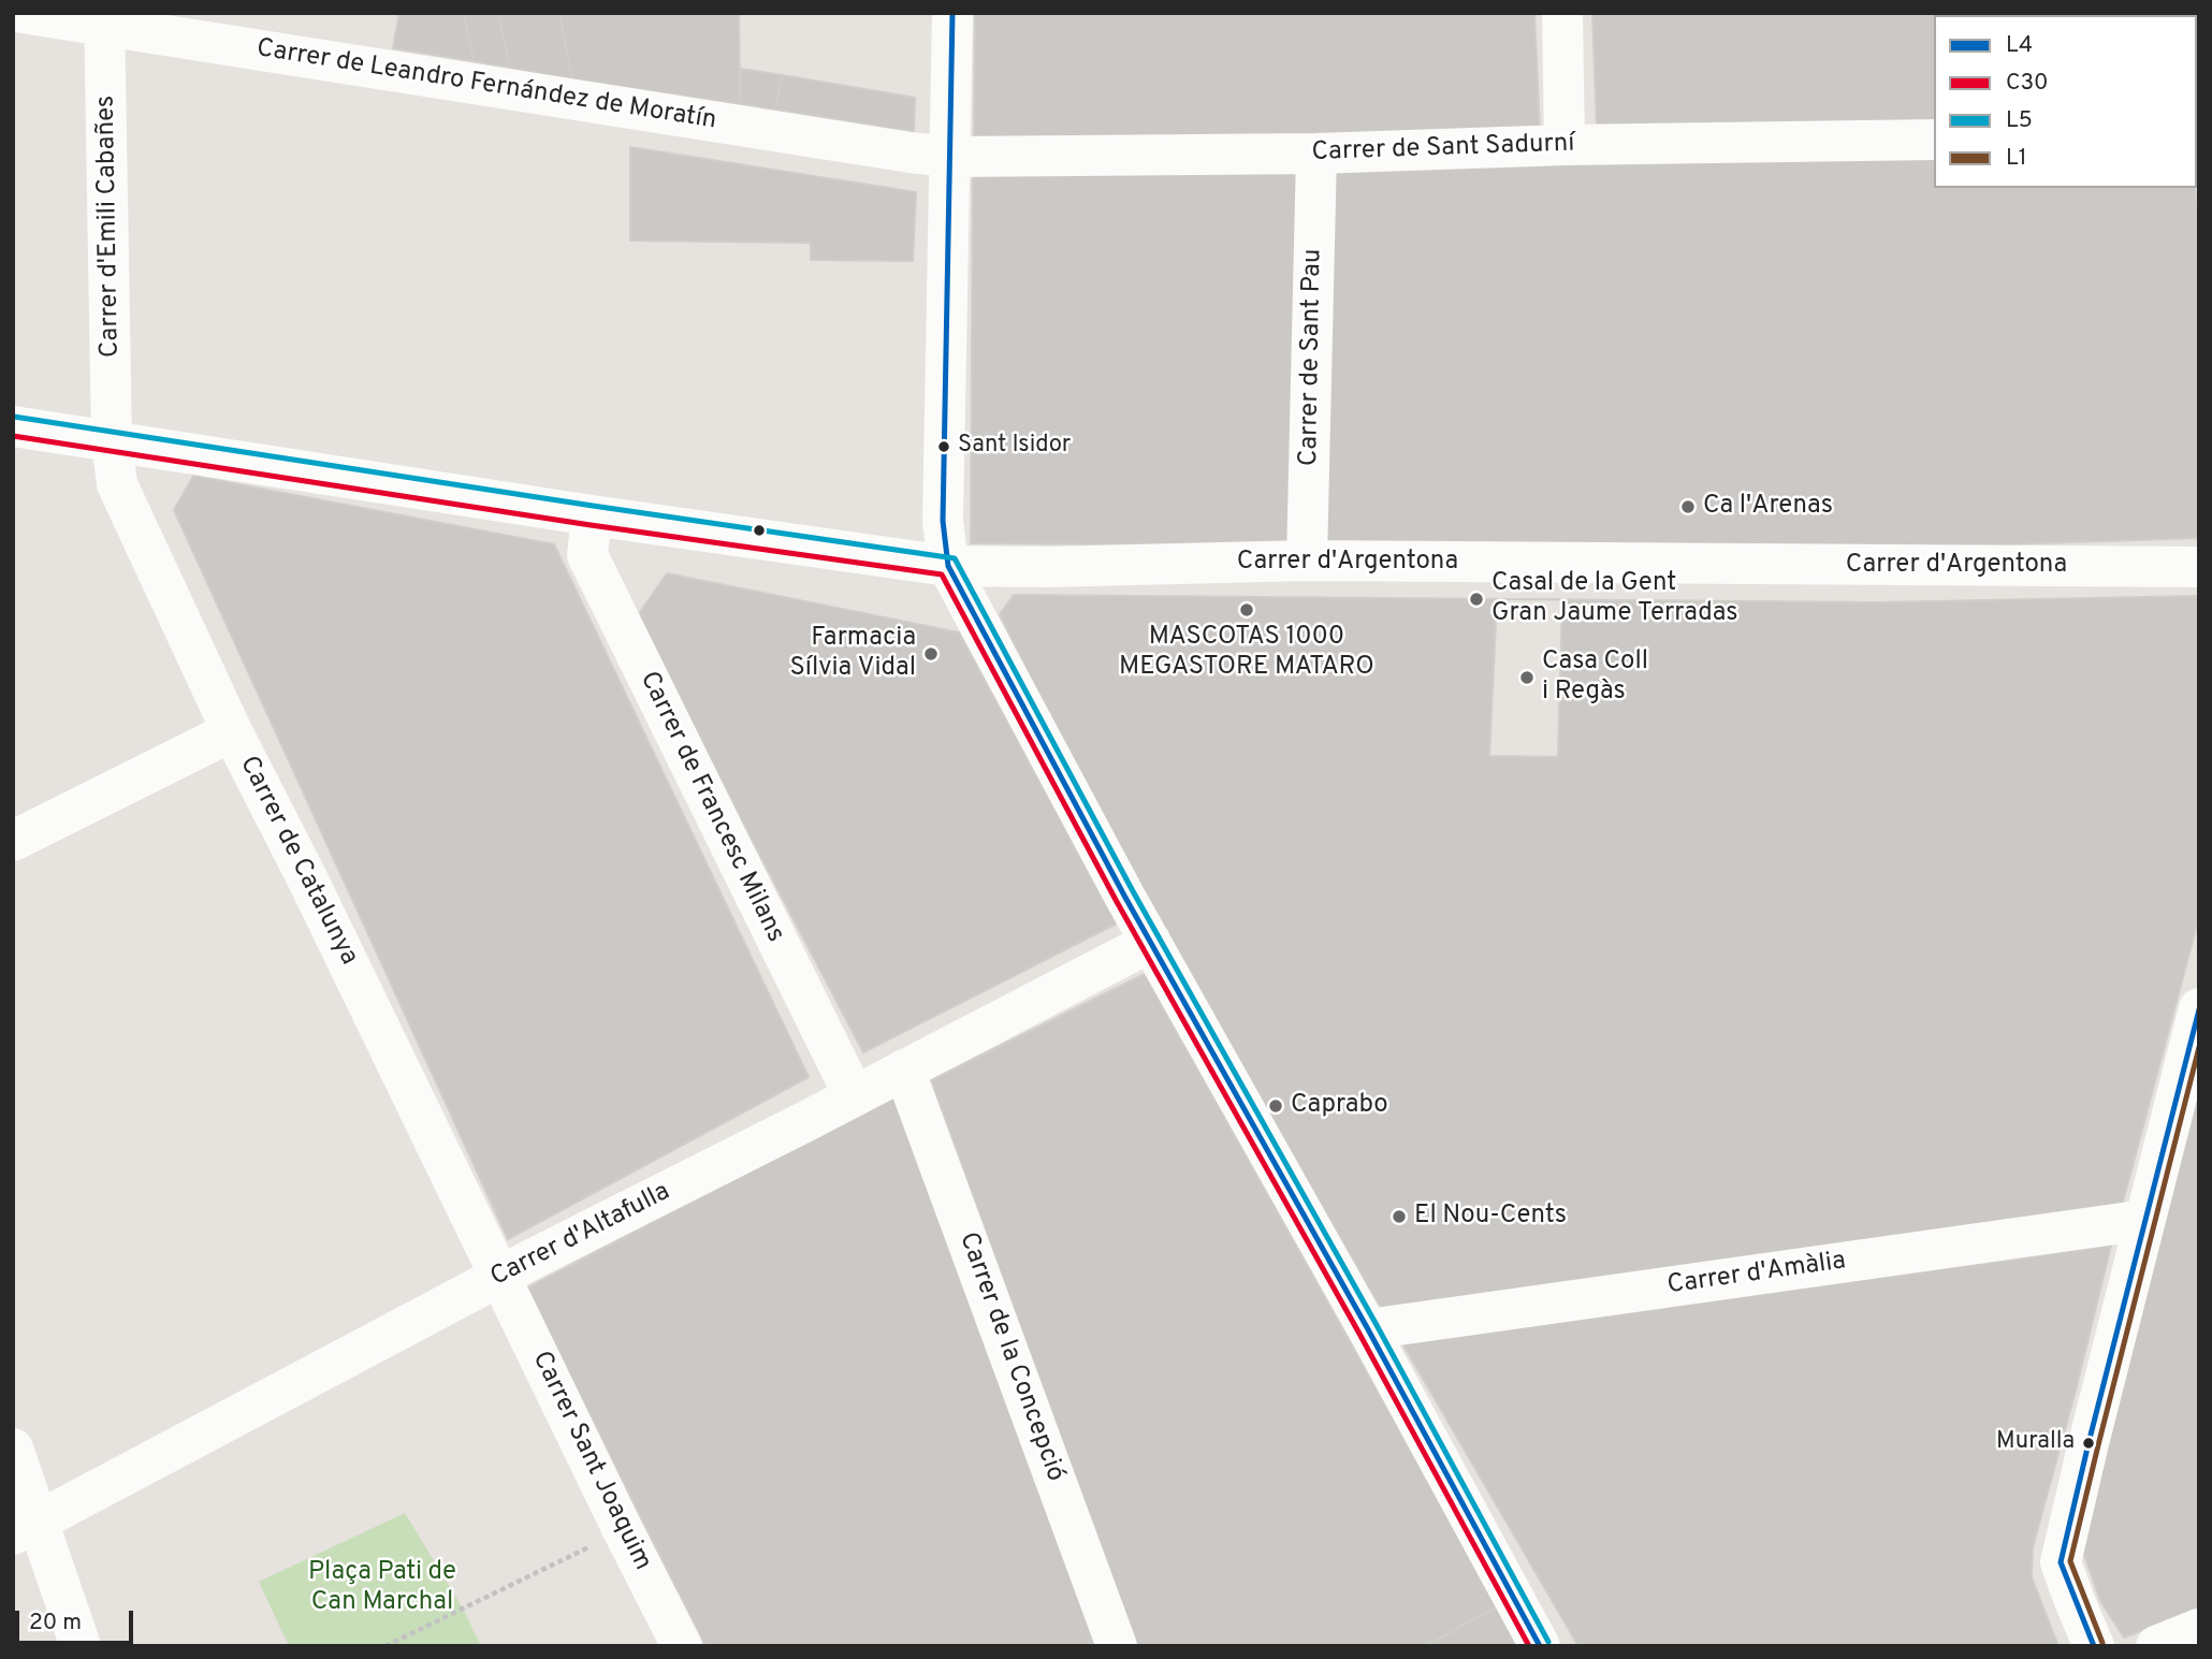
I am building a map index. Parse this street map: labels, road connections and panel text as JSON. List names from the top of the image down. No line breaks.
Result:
{"streets":{"street":["Carrer de Leandro Fernández de Moratín","Carrer de Sant Sadurní","Carrer d'Emili Cabañes","Carrer de Sant Pau","Carrer d'Argentona","Carrer de Francesc Milans","Carrer de Catalunya","Carrer d'Altafulla","Carrer d'Amàlia","Carrer de la Concepció","Carrer Sant Joaquim"]},"crossings":[["Carrer de Leandro Fernández de Moratín","Carrer de Sant Sadurní"],["Carrer de Leandro Fernández de Moratín","Carrer d'Emili Cabañes"],["Carrer de Sant Sadurní","Carrer de Sant Pau"],["Carrer d'Emili Cabañes","Carrer d'Argentona"],["Carrer d'Emili Cabañes","Carrer de Catalunya"],["Carrer de Sant Pau","Carrer d'Argentona"],["Carrer d'Argentona","Carrer de Francesc Milans"],["Carrer d'Argentona","Carrer de Catalunya"],["Carrer de Francesc Milans","Carrer d'Altafulla"],["Carrer de Catalunya","Carrer d'Altafulla"],["Carrer de Catalunya","Carrer Sant Joaquim"],["Carrer d'Altafulla","Carrer de la Concepció"],["Carrer d'Altafulla","Carrer Sant Joaquim"]],"parks":["Plaça Pati de Can Marchal"],"places":["Sant Isidor","Ca l'Arenas","Casal de la Gent Gran Jaume Terradas","MASCOTAS 1000 MEGASTORE MATARO","Farmacia Sílvia Vidal","Casa Coll i Regàs","Caprabo","El Nou-Cents","Muralla"],"lines":["transit line L4","transit line L5","transit line C30","transit line L1"],"legend":["L4","C30","L5","L1"],"scale_bar":"20 m"}
